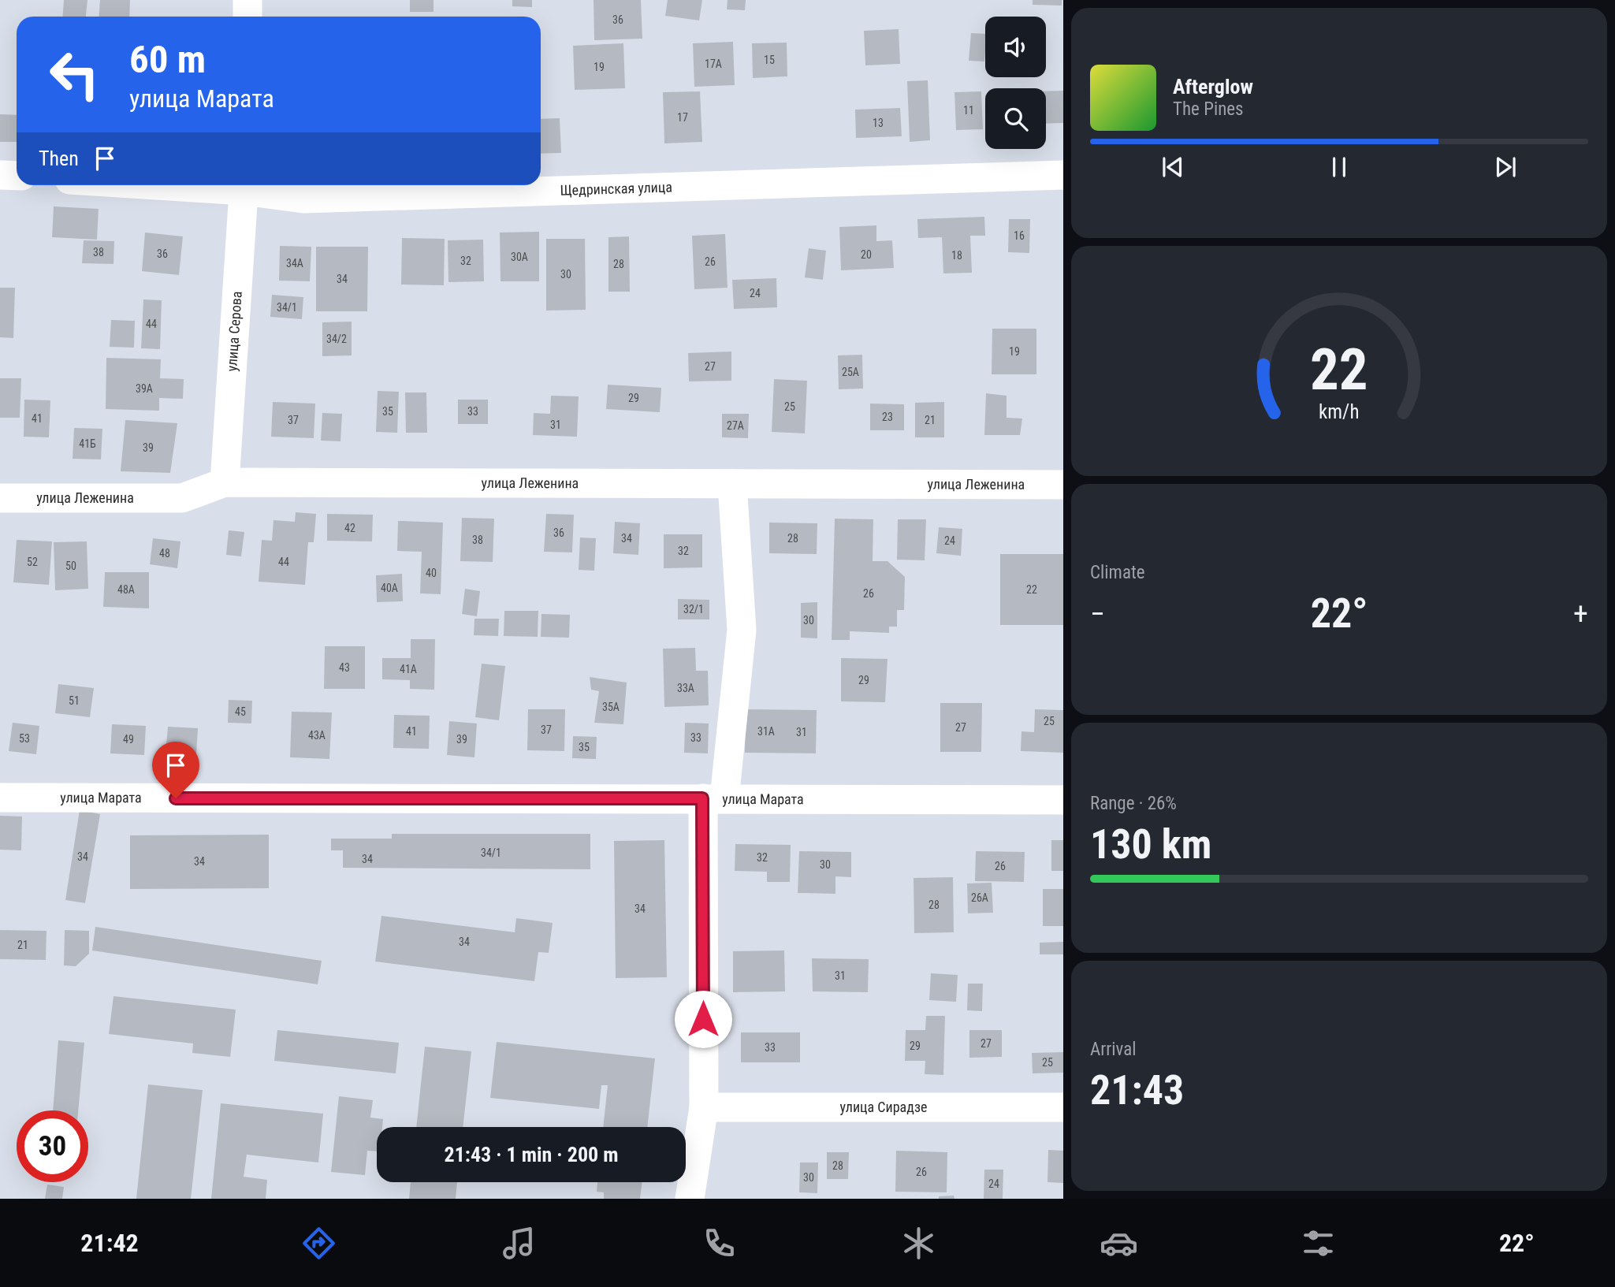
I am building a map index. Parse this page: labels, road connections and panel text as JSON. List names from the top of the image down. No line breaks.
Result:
{"streets":{"street":["Щедринская улица","улица Серова","улица Леженина","улица Марата","улица Сирадзе"]},"crossings":[["Щедринская улица","улица Серова"],["улица Серова","улица Леженина"]],"house_numbers":["36","15","17А","19","11","17","13","16","38","36","20","18","30А","32","26","34А","28","30","34","24","34/1","44","34/2","19","27","25А","39А","29","25","35","33","23","41","37","21","31","27А","41Б","39","42","36","34","28","38","24","32","48","52","44","50","40","40А","48А","22","26","32/1","30","43","41А","29","33А","51","35А","45","25","27","37","41","31А","31","43А","33","53","49","39","35","34/1","34","32","34","34","30","26","26А","28","34","34","21","31","27","29","33","25","28","26","30","24"],"page":{"turn":["60 m","улица Марата"],"song":["Afterglow","The Pines"],"then":"Then","tile":["Climate",["Range · 26%","130 km"],["Arrival","21:43"]],"heat":["−","22°","+"],"limit":"30","trip":"21:43 · 1 min · 200 m","tabs":["21:42","22°"],"gauge":["22","km/h"]}}
